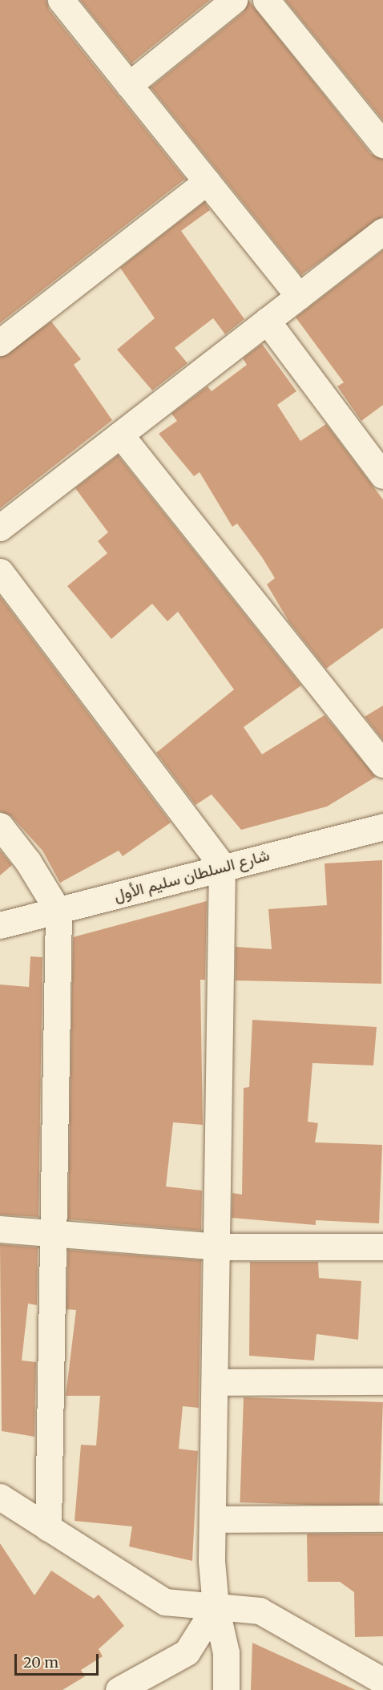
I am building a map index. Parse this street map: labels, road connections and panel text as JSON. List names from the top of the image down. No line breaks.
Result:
{"streets":{"street":["شارع السلطان سليم الأول"]},"scale_bar":"20 m"}
